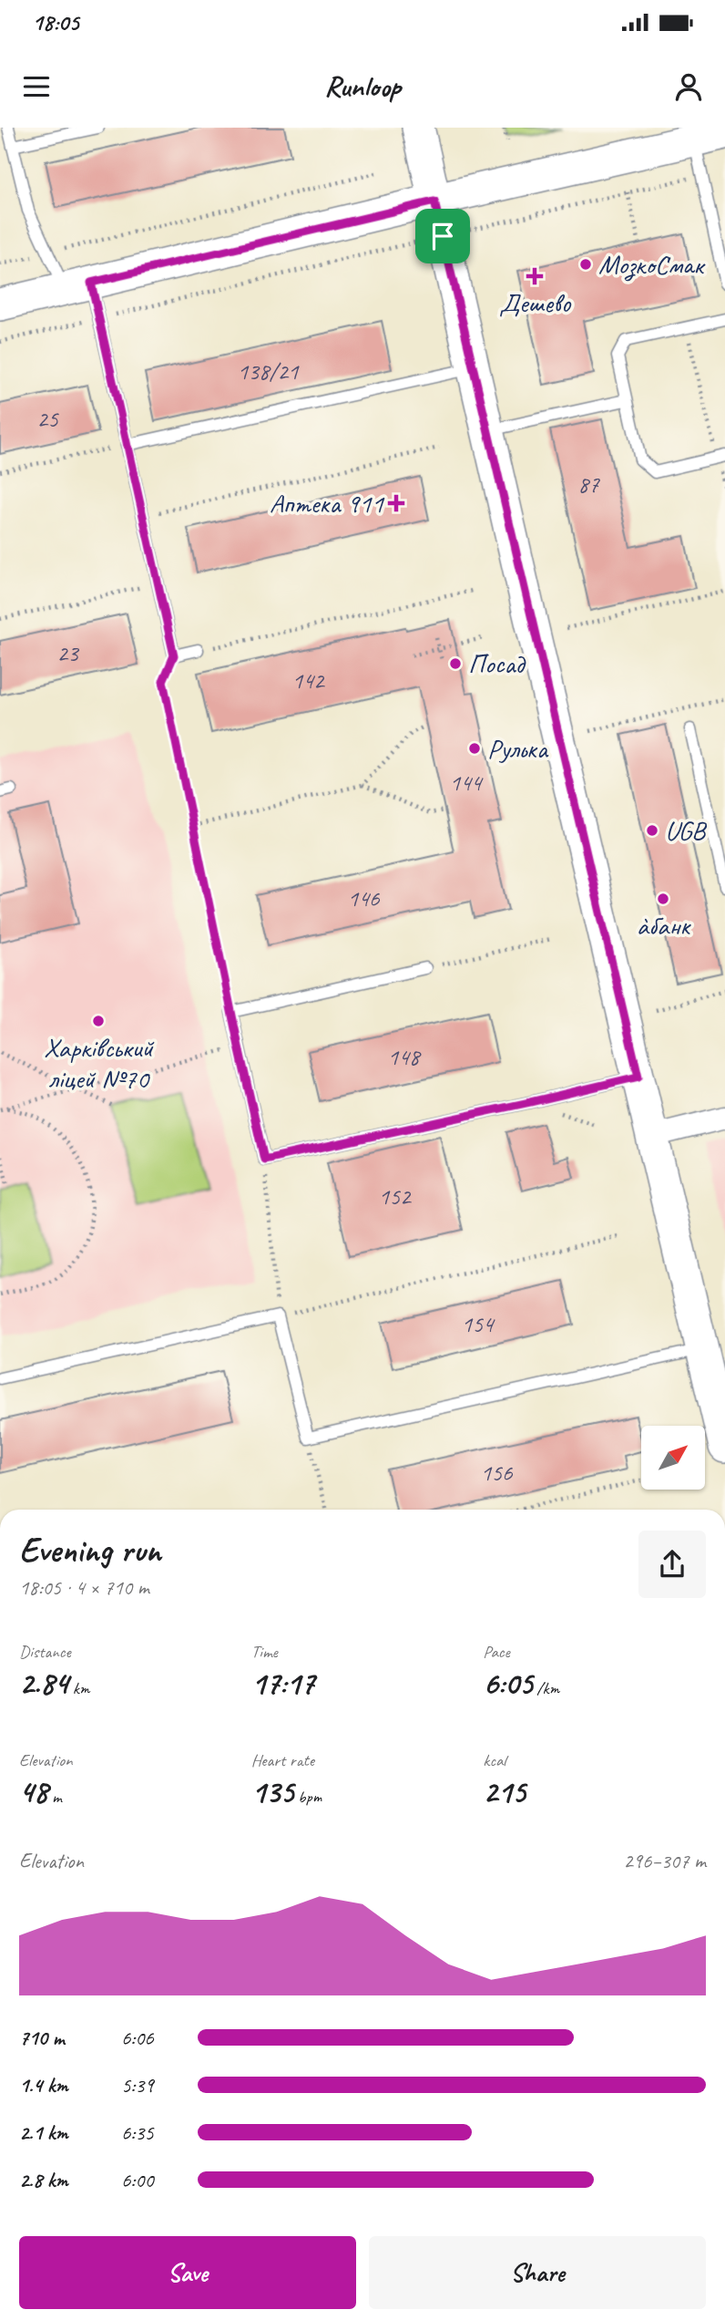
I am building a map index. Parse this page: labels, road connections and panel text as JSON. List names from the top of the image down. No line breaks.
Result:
{"places":{"other":["МозкоСмак","Посад","Рулька","UGB","а̀банк","Харківський ліцей №70"],"health":["Дешево","Аптека 911"]},"house_numbers":["138/21","25","87","23","142","144","146","148","152","154","156"],"north":"top right","page":{"status":"18:05","header":"Runloop","heading":["Evening run","18:05 · 4 × 710 m"],"stats":[["Distance","2.84 km"],["Time","17:17"],["Pace","6:05 /km"],["Elevation","48 m"],["Heart rate","135 bpm"],["kcal","215"]],"chart":["Elevation","296–307 m"],"list":[{"name":"710 m","note":"6:06"},{"name":"1.4 km","note":"5:39"},{"name":"2.1 km","note":"6:35"},{"name":"2.8 km","note":"6:00"}],"buttons":["Save","Share"]}}
